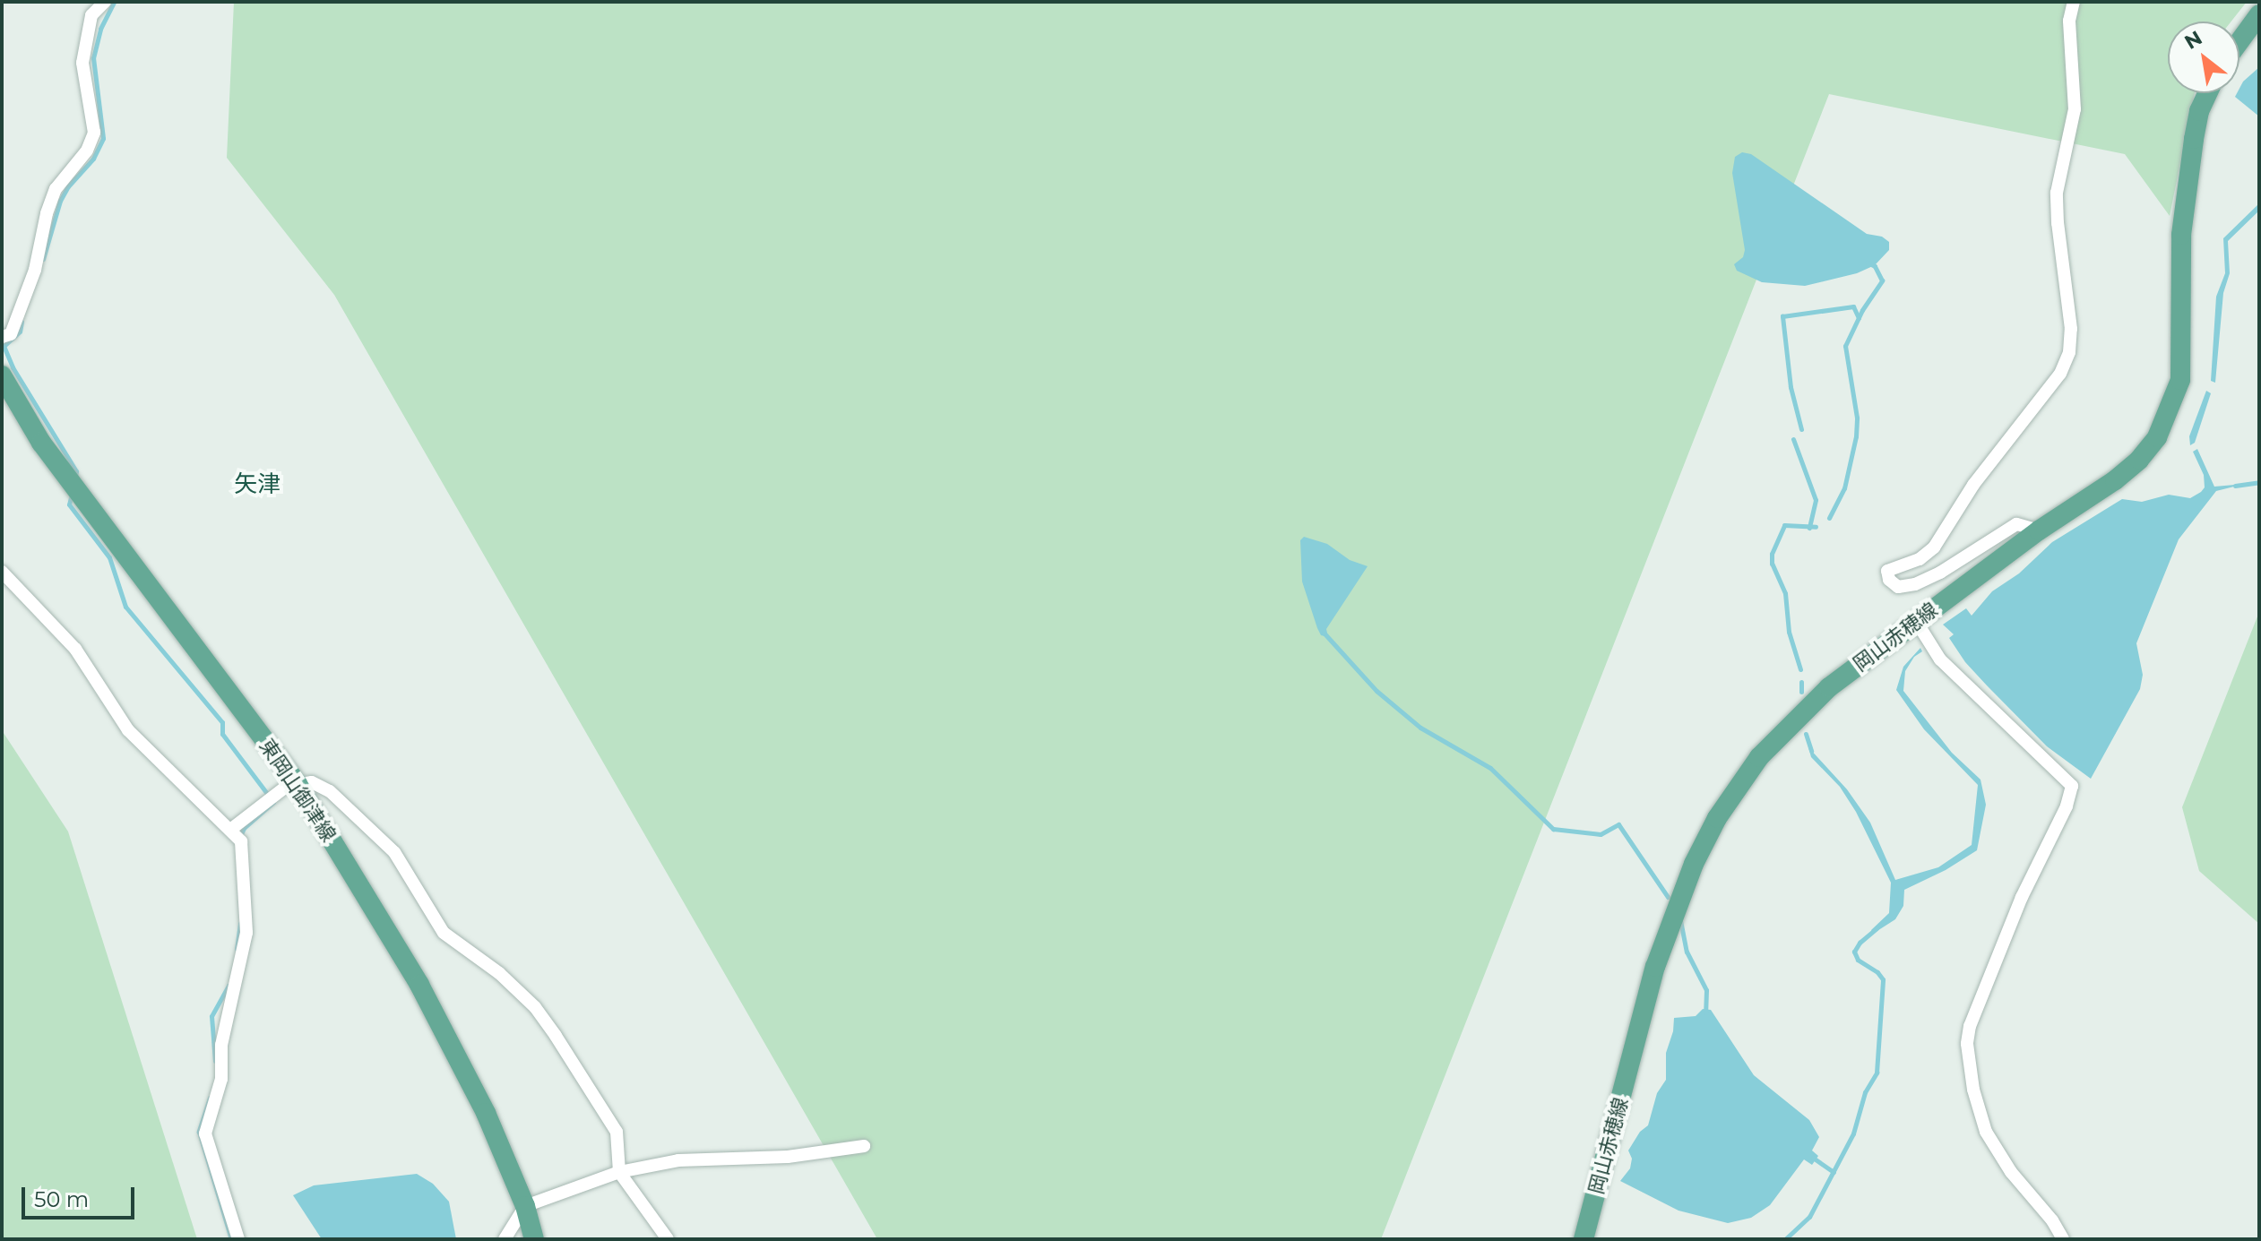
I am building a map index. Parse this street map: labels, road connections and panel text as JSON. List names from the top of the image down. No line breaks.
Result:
{"streets":{"main road":["岡山赤穂線","東岡山御津線"]},"districts":["矢津"],"scale_bar":"50 m","north":"top left"}
